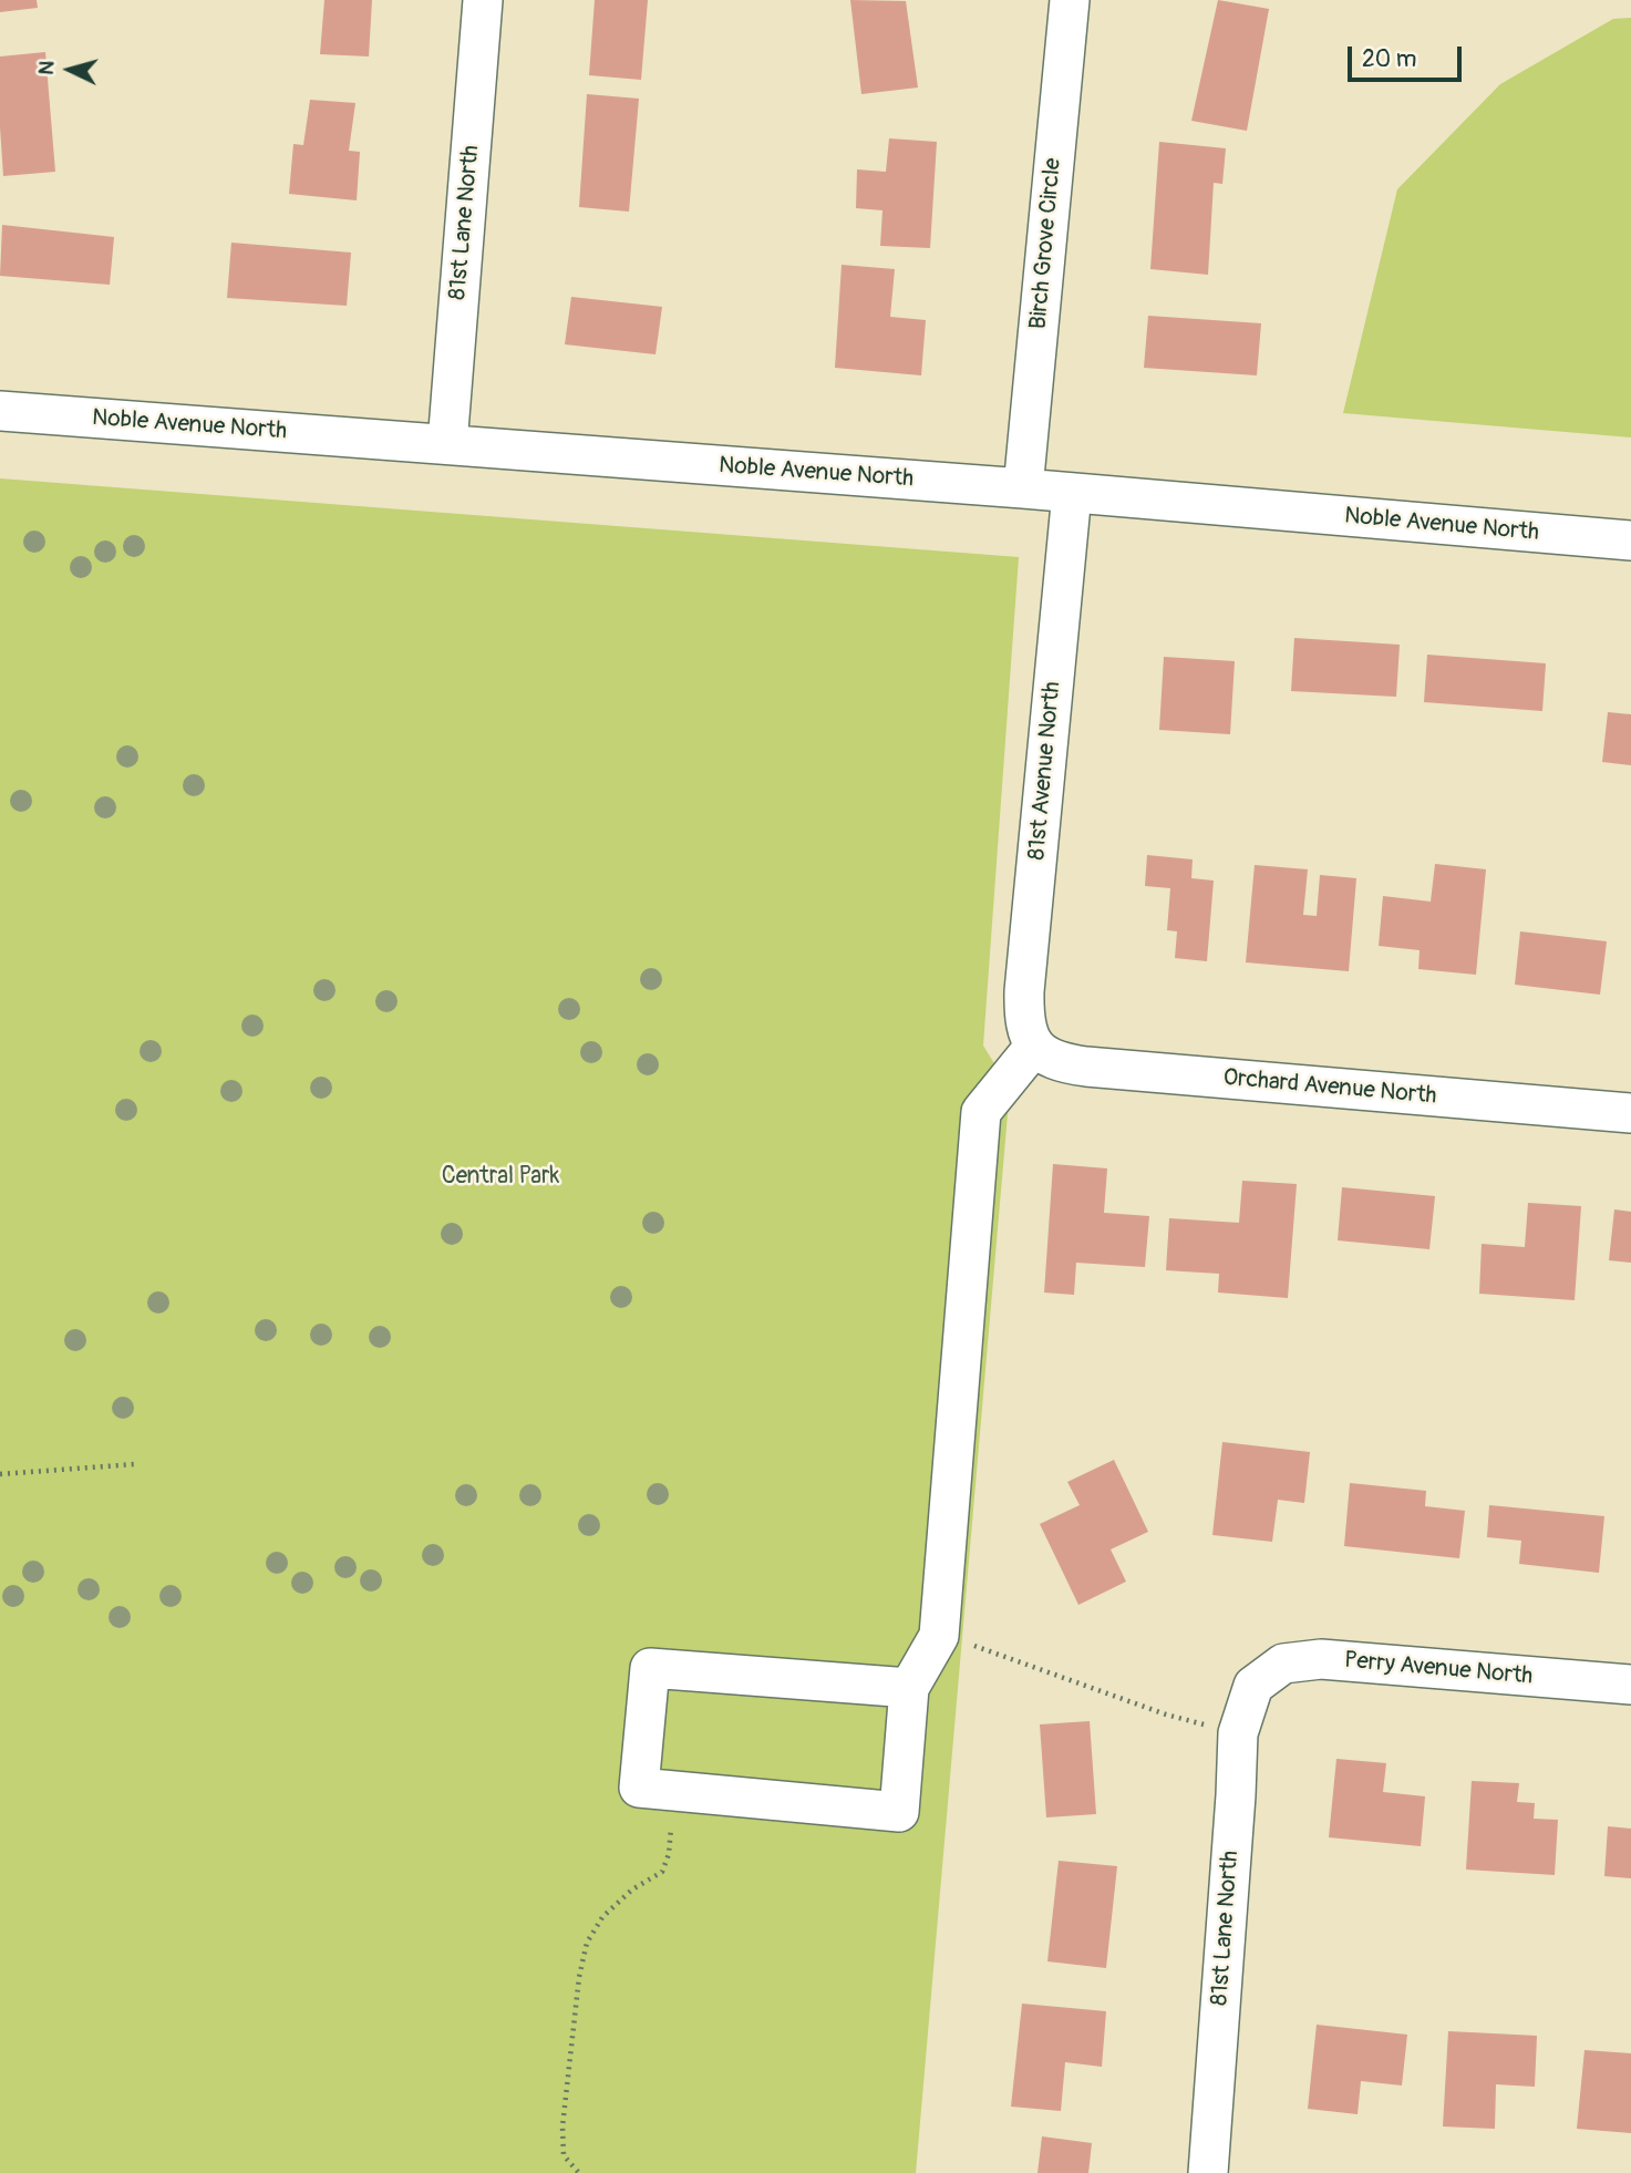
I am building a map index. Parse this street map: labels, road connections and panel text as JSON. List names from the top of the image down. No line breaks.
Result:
{"streets":{"street":["81st Lane North","Birch Grove Circle","Noble Avenue North","81st Avenue North","Orchard Avenue North","Perry Avenue North"]},"crossings":[["81st Lane North","Noble Avenue North"],["81st Lane North","Perry Avenue North"],["Birch Grove Circle","Noble Avenue North"],["Noble Avenue North","81st Avenue North"],["81st Avenue North","Orchard Avenue North"]],"parks":["Central Park"],"scale_bar":"20 m","north":"left"}
